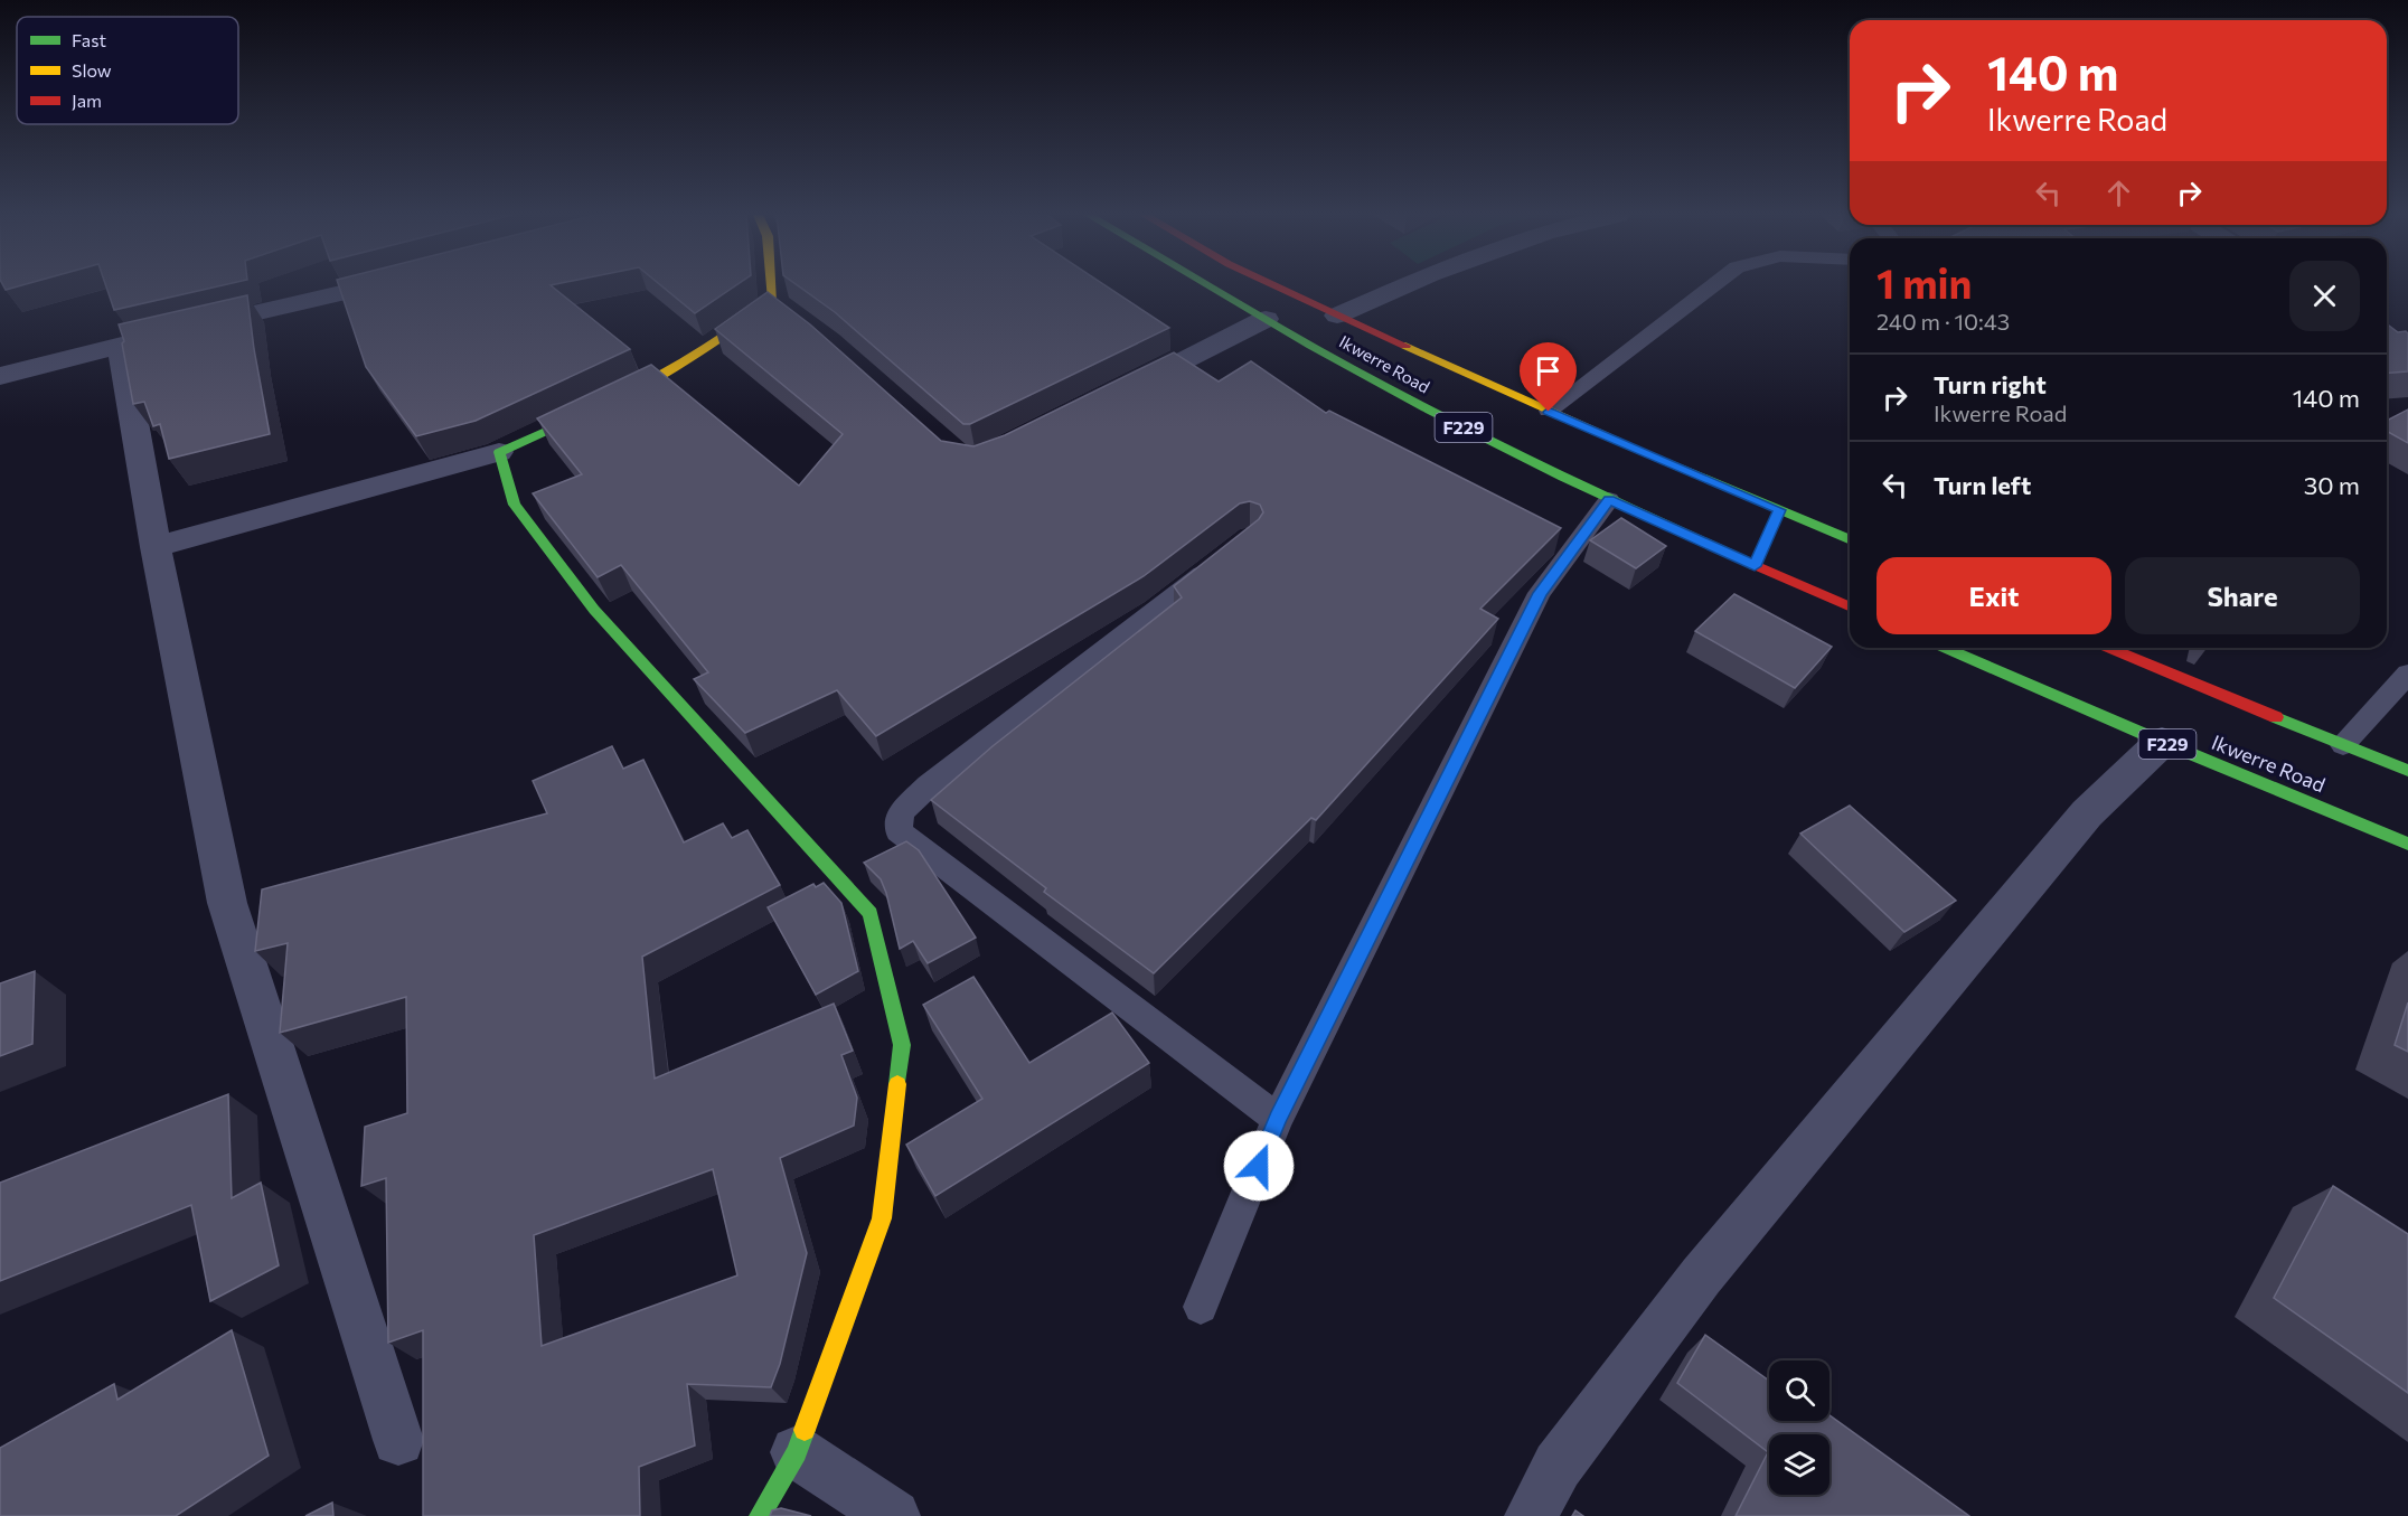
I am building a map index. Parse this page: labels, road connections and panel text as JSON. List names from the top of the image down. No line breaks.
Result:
{"streets":{"main road":["Ikwerre Road","F229"]},"legend":["Fast","Slow","Jam"],"page":{"turn":["140 m","Ikwerre Road"],"heading":["1 min","240 m · 10:43"],"list":[{"name":"Turn right","note":"Ikwerre Road","value":"140 m"},{"name":"Turn left","value":"30 m"}],"buttons":["Exit","Share"]}}
